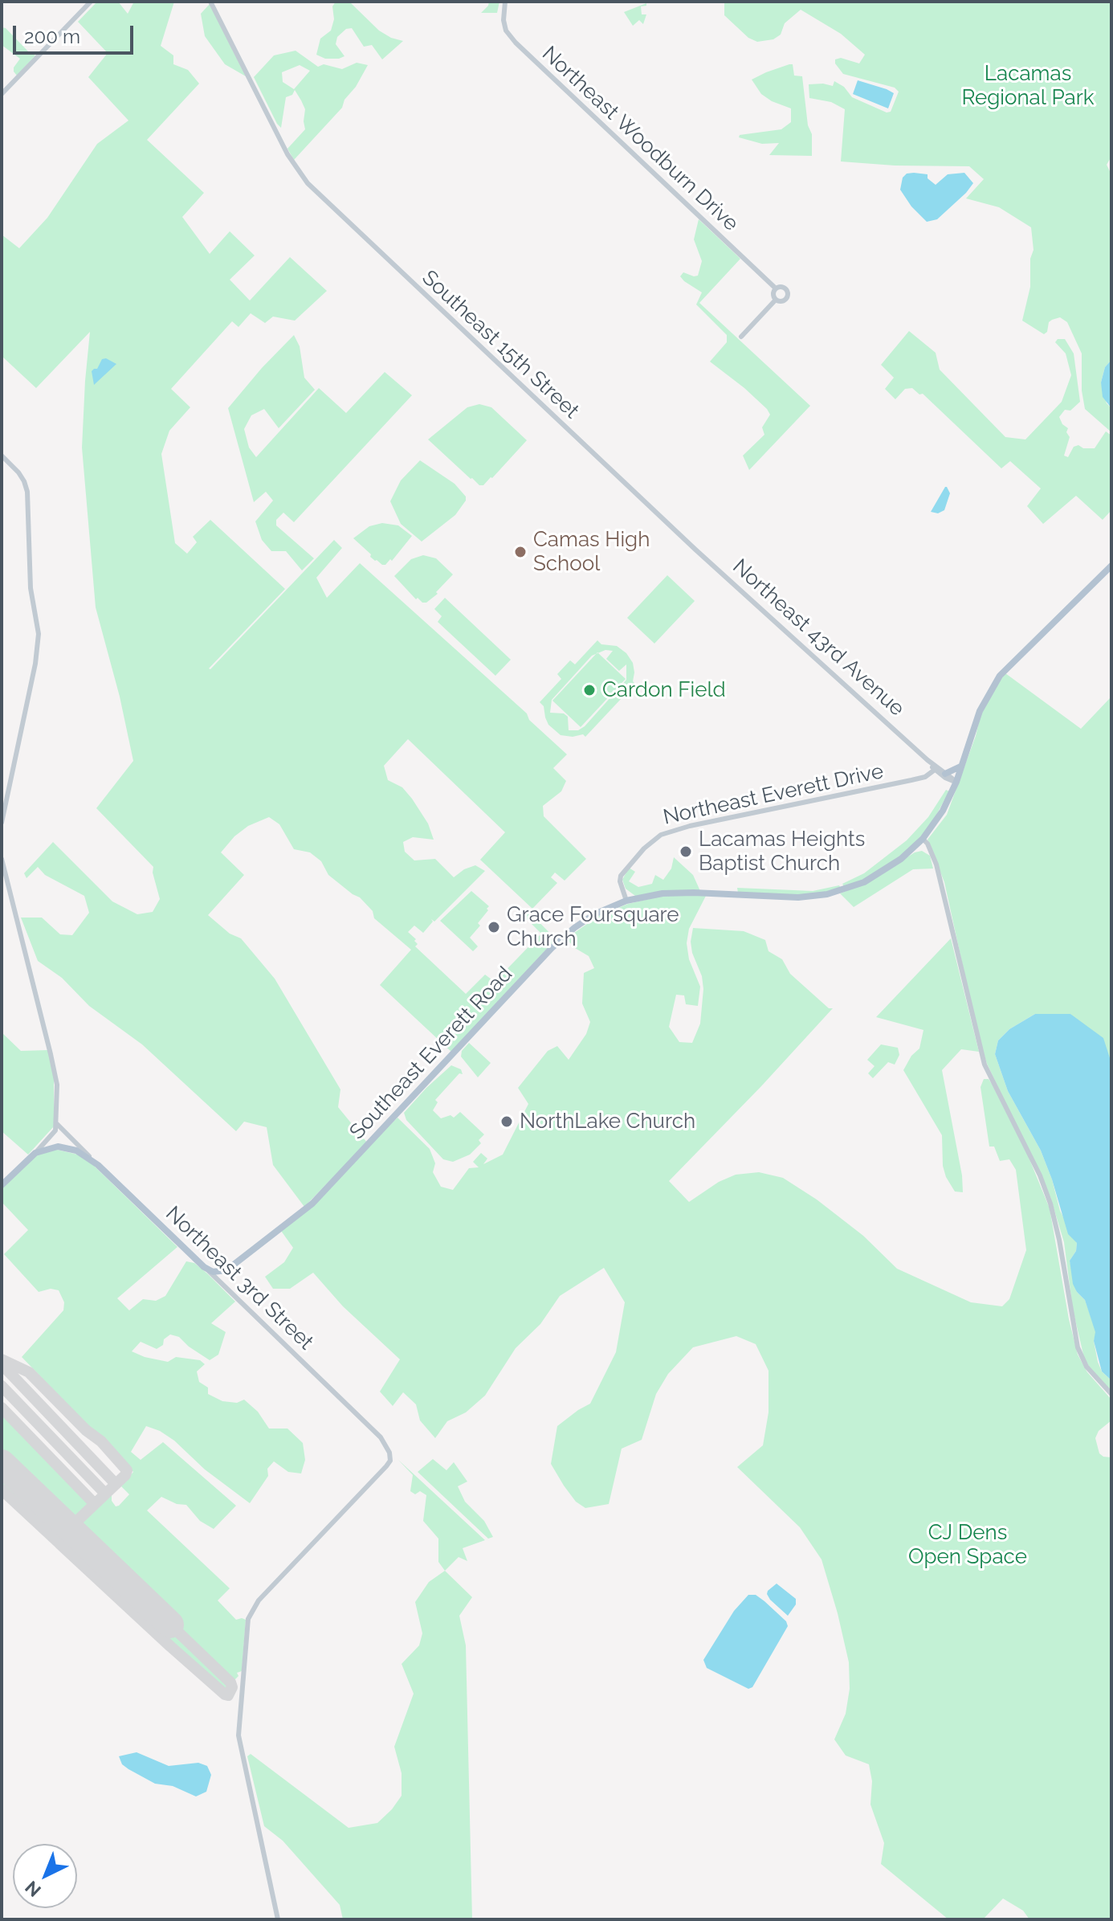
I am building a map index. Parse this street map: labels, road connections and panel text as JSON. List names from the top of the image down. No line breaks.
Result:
{"streets":{"main road":["Southeast Everett Road","Northeast 3rd Street"],"street":["Northeast Woodburn Drive","Southeast 15th Street","Northeast 43rd Avenue","Northeast Everett Drive"]},"crossings":[["Southeast 15th Street","Northeast 43rd Avenue"],["Northeast 43rd Avenue","Northeast Everett Drive"],["Northeast 43rd Avenue","Southeast Everett Road"],["Northeast Everett Drive","Southeast Everett Road"],["Southeast Everett Road","Northeast 3rd Street"]],"parks":["Lacamas Regional Park","CJ Dens Open Space"],"places":["Camas High School","Cardon Field","Lacamas Heights Baptist Church","Grace Foursquare Church","NorthLake Church"],"scale_bar":"200 m","north":"bottom left"}
